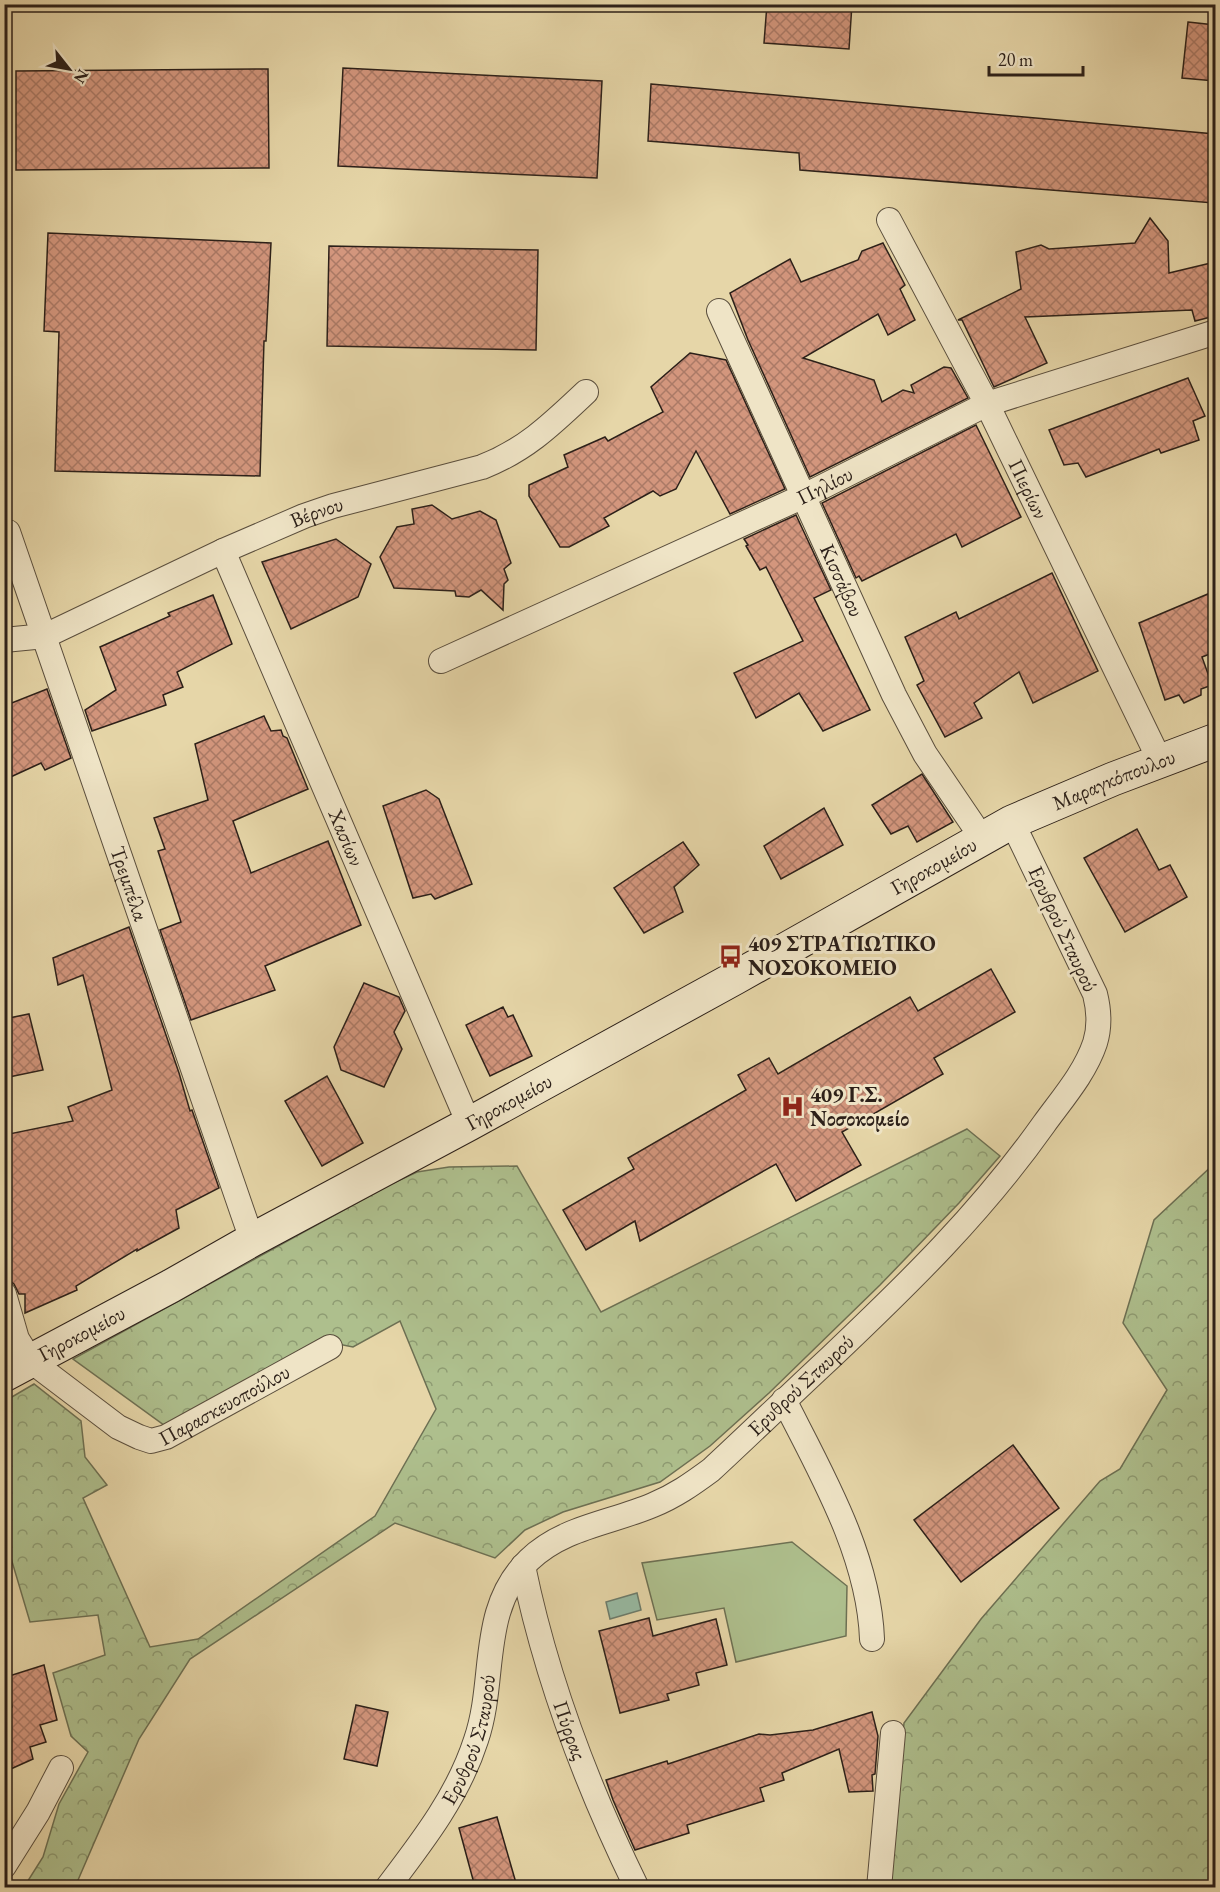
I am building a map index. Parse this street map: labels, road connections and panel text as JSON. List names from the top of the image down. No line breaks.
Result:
{"streets":{"main road":["Μαραγκόπουλου","Γηροκομείου"],"street":["Πηλίου","Πιερίων","Βέρνου","Κισσάβου","Χασίων","Τρεμπέλα","Ερυθρού Σταυρού","Παρασκευοπούλου","Πύρρας"]},"crossings":[["Πηλίου","Πιερίων"],["Πηλίου","Κισσάβου"],["Πιερίων","Μαραγκόπουλου"],["Βέρνου","Χασίων"],["Βέρνου","Τρεμπέλα"],["Κισσάβου","Γηροκομείου"],["Μαραγκόπουλου","Γηροκομείου"],["Μαραγκόπουλου","Ερυθρού Σταυρού"],["Χασίων","Γηροκομείου"],["Γηροκομείου","Τρεμπέλα"],["Γηροκομείου","Ερυθρού Σταυρού"],["Γηροκομείου","Παρασκευοπούλου"],["Ερυθρού Σταυρού","Πύρρας"]],"places":{"bus stop":["409 ΣΤΡΑΤΙΩΤΙΚΟ ΝΟΣΟΚΟΜΕΙΟ"],"hospital":["409 Γ.Σ. Νοσοκομείο"]},"scale_bar":"20 m","north":"bottom right"}
